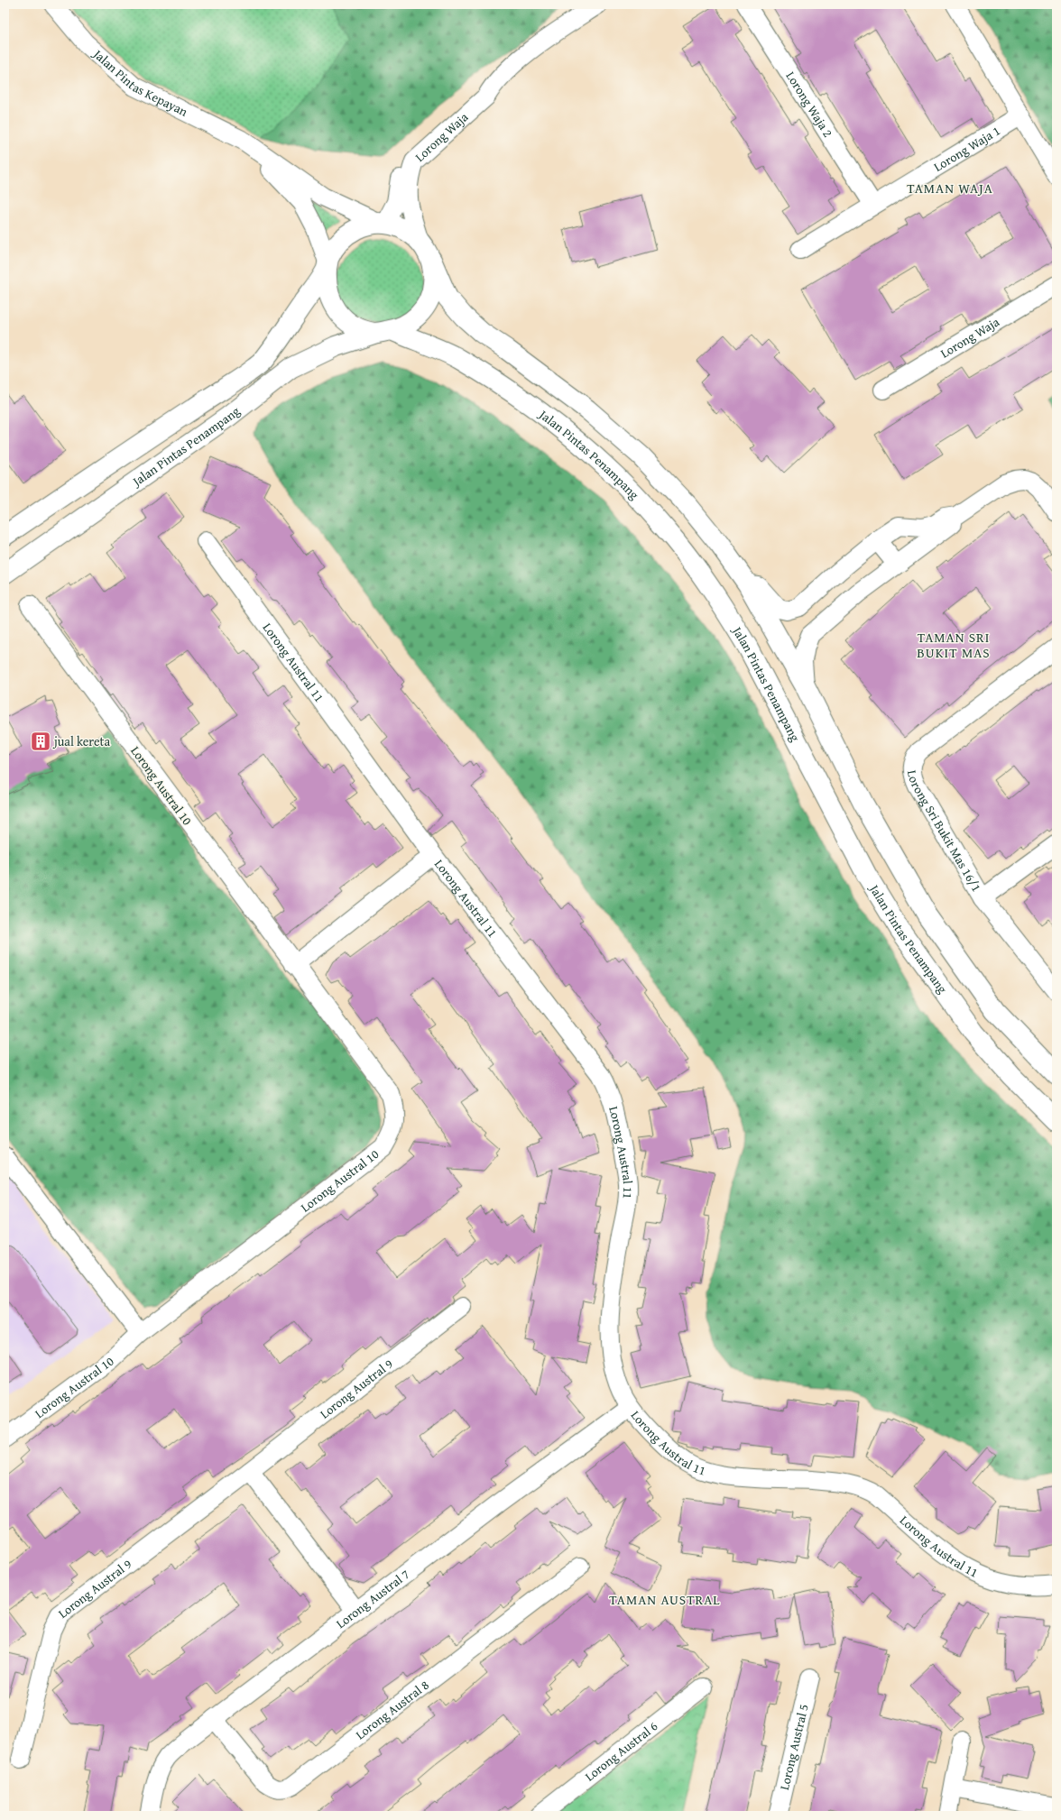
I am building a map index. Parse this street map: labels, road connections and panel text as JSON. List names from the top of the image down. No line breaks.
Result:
{"streets":{"main road":["Jalan Pintas Penampang"],"street":["Jalan Pintas Kepayan","Lorong Waja 2","Lorong Waja","Lorong Waja 1","Lorong Austral 11","Lorong Austral 10","Lorong Sri Bukit Mas 16/1","Lorong Austral 9","Lorong Austral 7","Lorong Austral 8","Lorong Austral 5","Lorong Austral 6"]},"crossings":[["Jalan Pintas Kepayan","Lorong Waja"],["Jalan Pintas Kepayan","Jalan Pintas Penampang"],["Lorong Waja 2","Lorong Waja 1"],["Lorong Waja","Jalan Pintas Penampang"],["Lorong Austral 11","Lorong Austral 7"],["Lorong Austral 7","Lorong Austral 8"]],"districts":["TAMAN WAJA","TAMAN SRI BUKIT MAS","TAMAN AUSTRAL"],"places":{"building":["jual kereta"]}}
